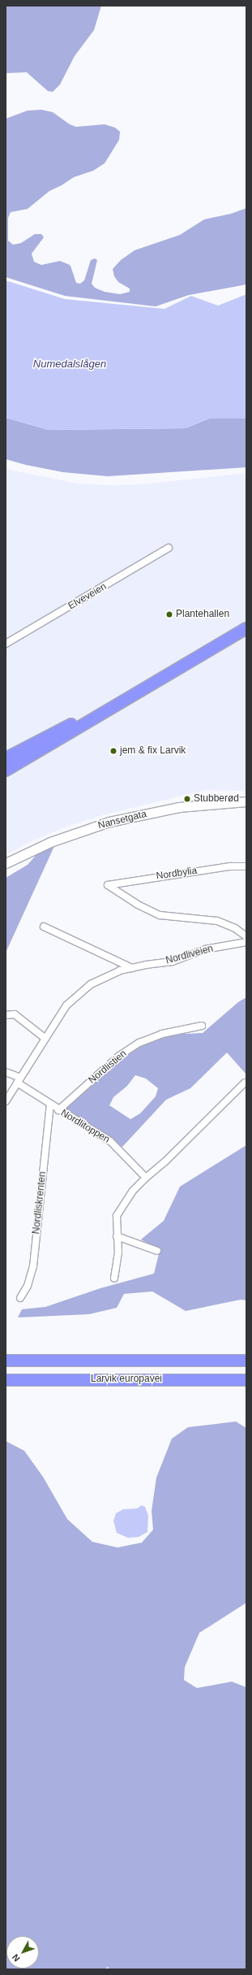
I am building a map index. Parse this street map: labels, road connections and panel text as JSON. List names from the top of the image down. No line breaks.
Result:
{"streets":{"highway":["Larvik europavei"],"main road":["Nansetgata"],"street":["Elveveien","Nordbylia","Nordliveien","Nordlistien","Nordlitoppen","Nordliskrenten"]},"crossings":[["Nordliveien","Nordlitoppen"],["Nordlistien","Nordlitoppen"],["Nordlitoppen","Nordliskrenten"]],"water":["Numedalslågen"],"places":["Plantehallen","jem & fix Larvik","Stubberød"],"north":"bottom left"}
